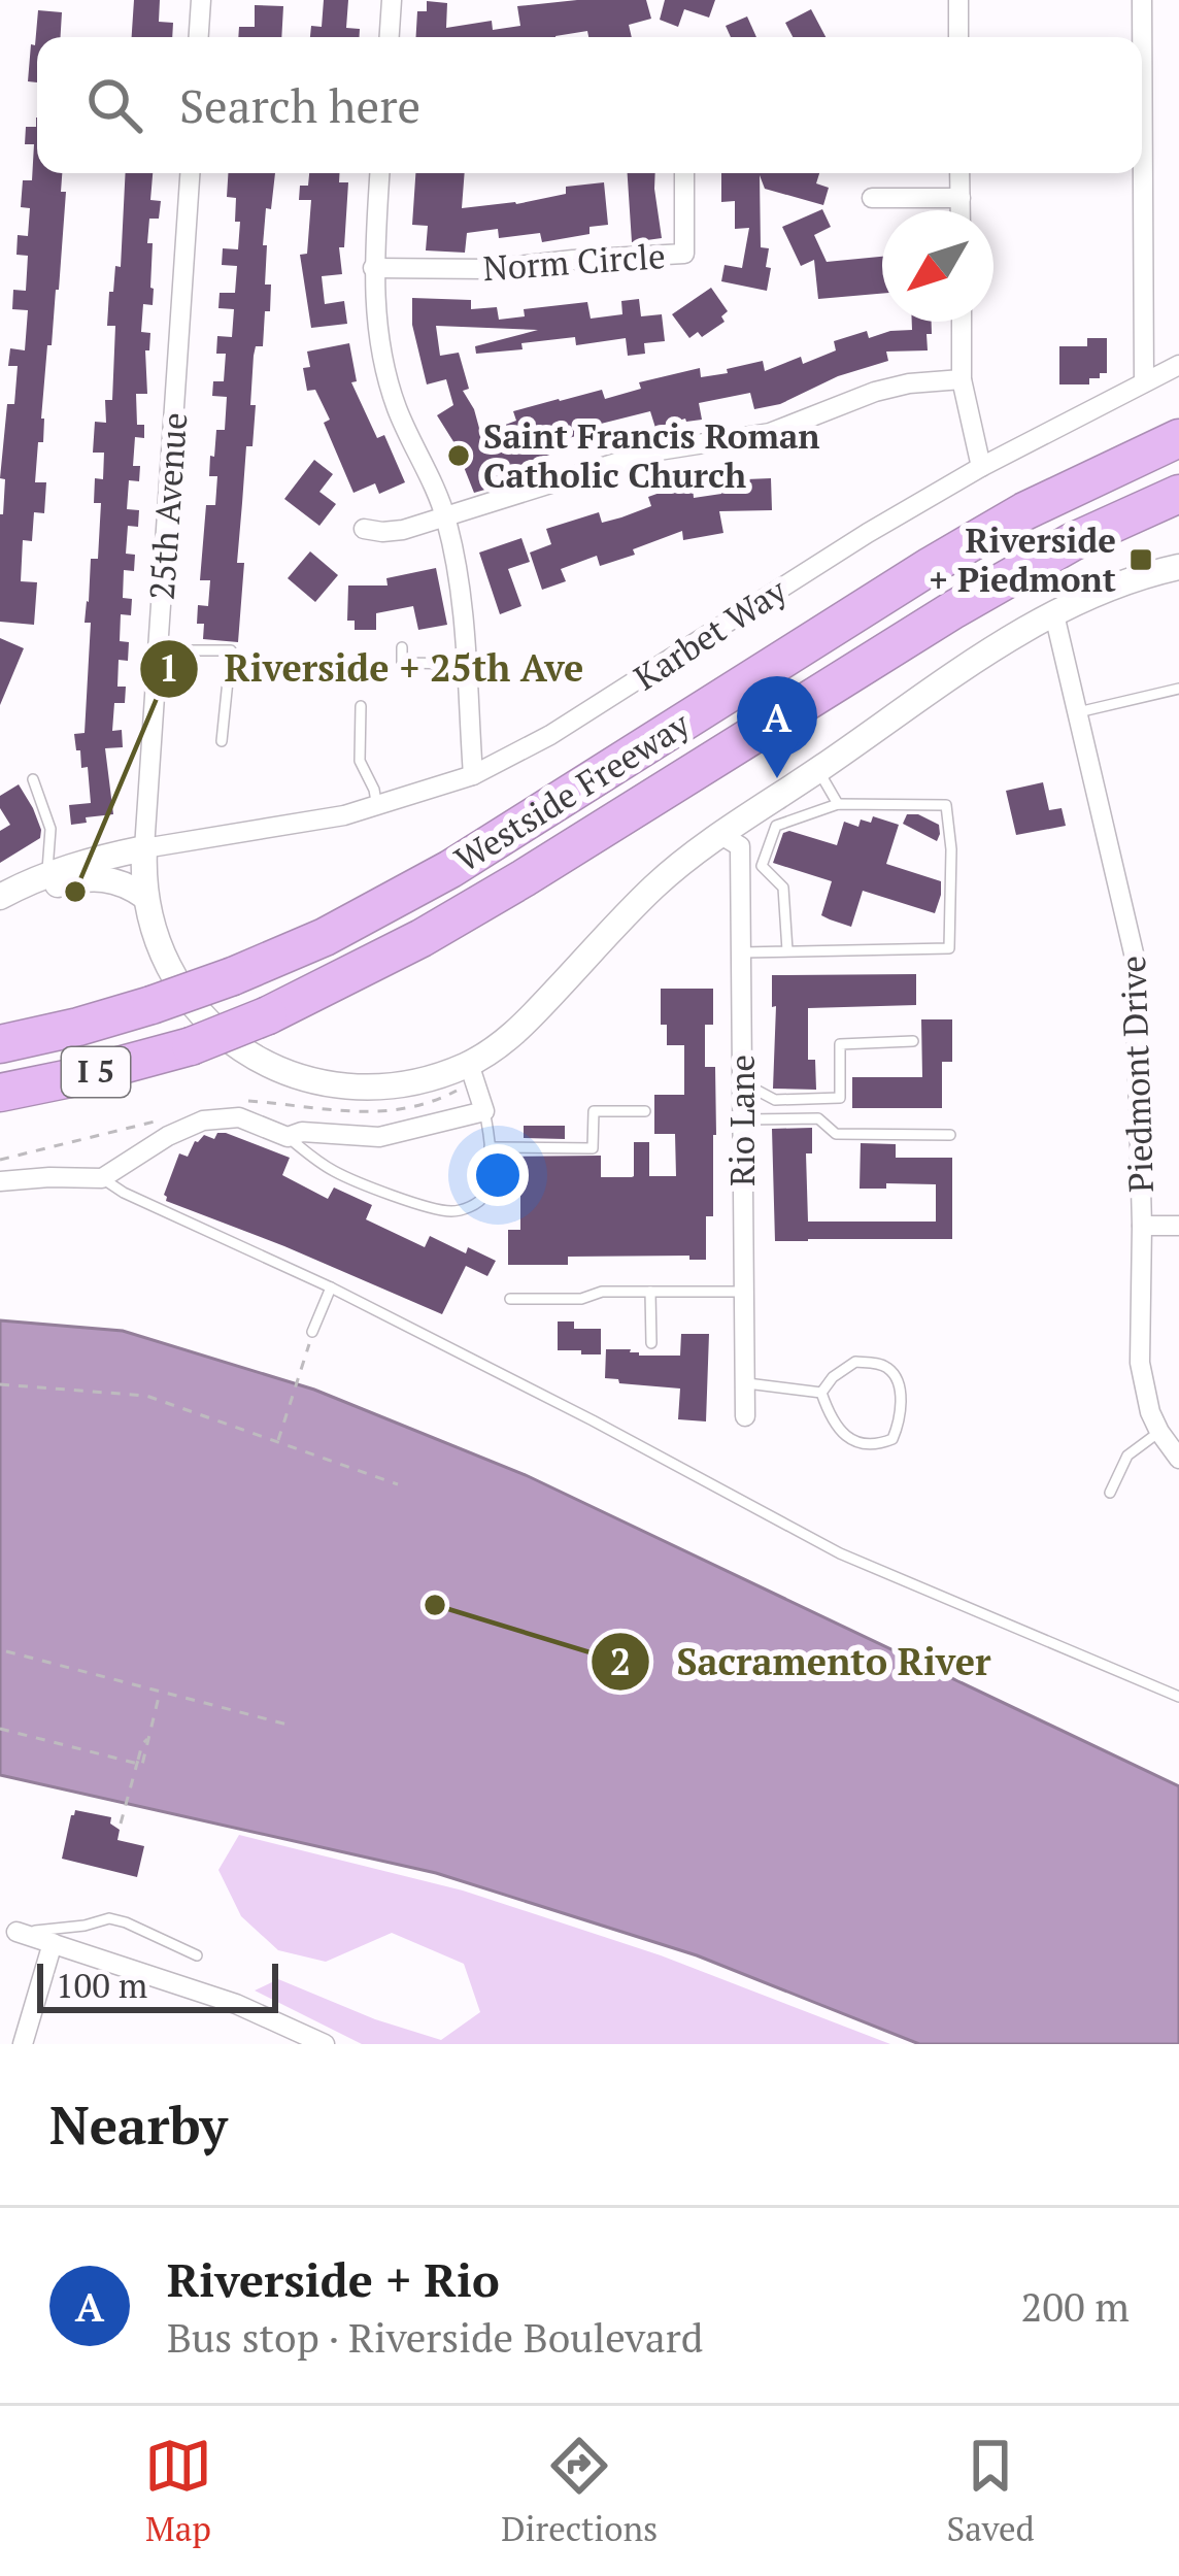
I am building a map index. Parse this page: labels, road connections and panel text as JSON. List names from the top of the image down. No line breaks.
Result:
{"streets":{"highway":["Westside Freeway","I 5"],"street":["Norm Circle","25th Avenue","Karbet Way","Piedmont Drive","Rio Lane"]},"crossings":[["25th Avenue","Karbet Way"]],"places":{"other":["Saint Francis Roman Catholic Church","Riverside + 25th Ave","Sacramento River"],"transit":["Riverside + Piedmont"]},"scale_bar":"100 m","north":"bottom left","page":{"search":"Search here","pins":"A","scale":"100 m","heading":"Nearby","list":[{"mark":"A","name":"Riverside + Rio","note":"Bus stop · Riverside Boulevard","value":"200 m"}],"nav":["Map","Directions","Saved"]}}
